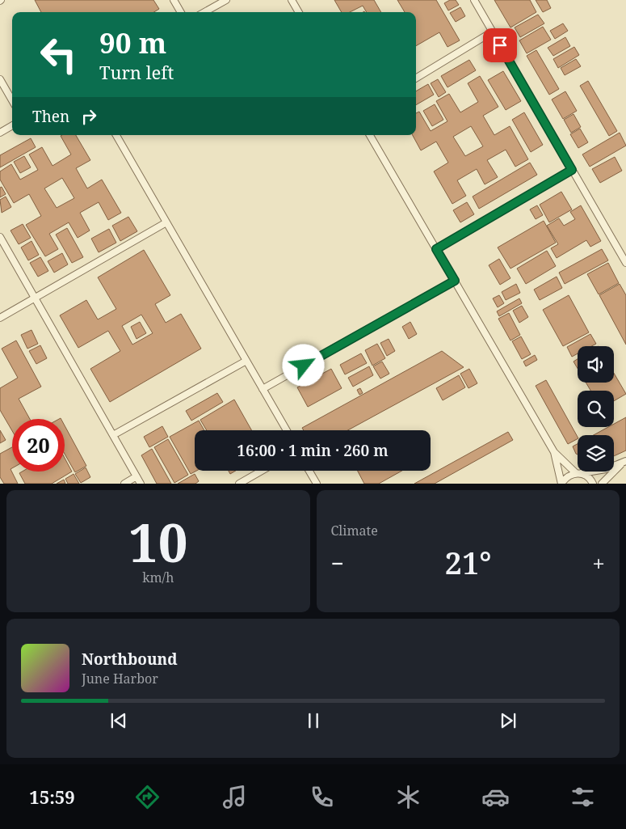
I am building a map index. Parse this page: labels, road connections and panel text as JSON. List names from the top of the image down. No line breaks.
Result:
{"page":{"turn":["90 m","Turn left"],"then":"Then","limit":"20","trip":"16:00 · 1 min · 260 m","tile":[["10","km/h"],"Climate"],"heat":["−","21°","+"],"song":["Northbound","June Harbor"],"tabs":"15:59"}}
